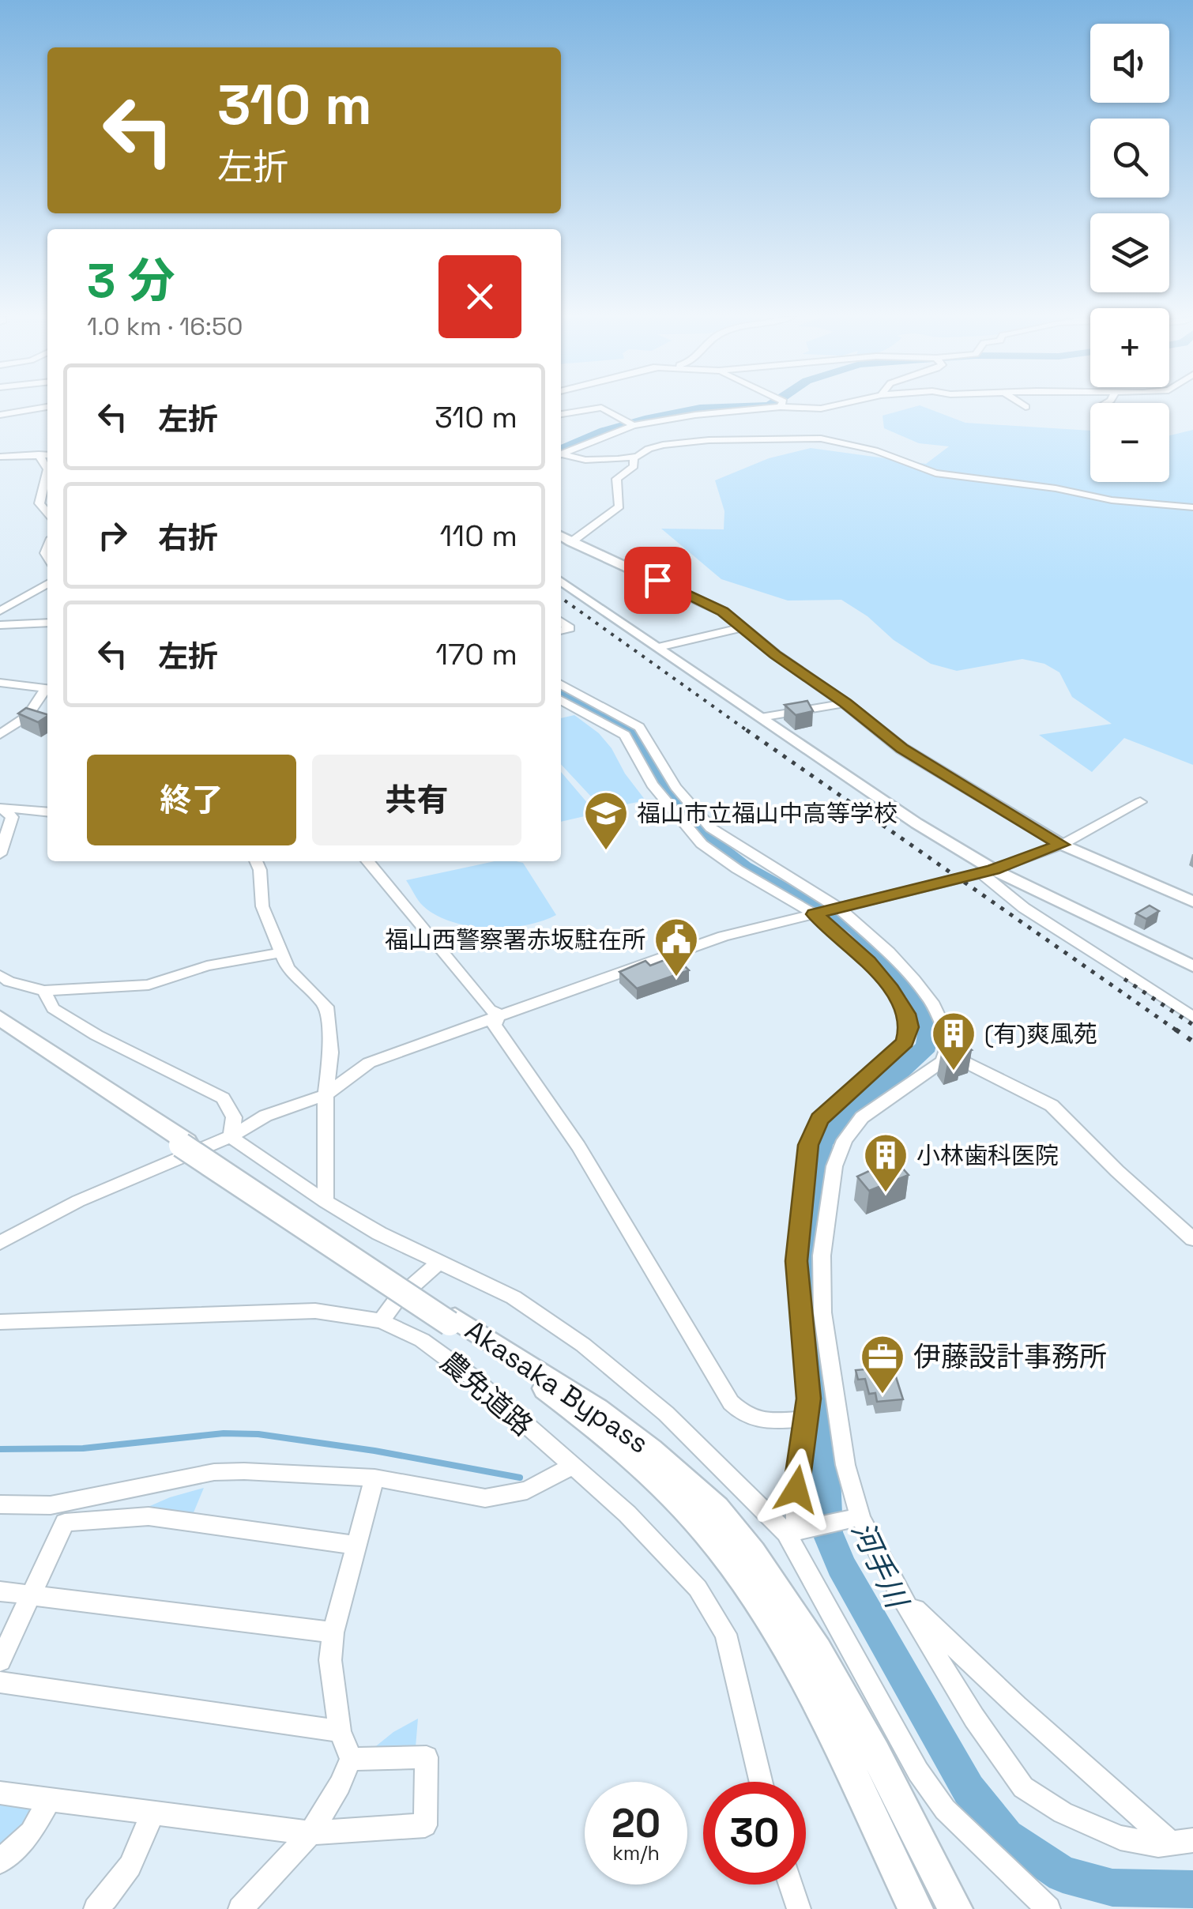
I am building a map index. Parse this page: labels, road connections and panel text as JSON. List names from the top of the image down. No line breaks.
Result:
{"streets":{"highway":["Akasaka Bypass"],"street":["農免道路"]},"water":["河手川"],"places":{"school or university":["福山市立福山中高等学校"],"public building":["福山西警察署赤坂駐在所"],"building":["(有)爽風苑","小林歯科医院"],"office":["伊藤設計事務所"]},"page":{"map_buttons":["+","−"],"turn":["310 m","左折"],"heading":["3 分","1.0 km · 16:50"],"list":[{"name":"左折","value":"310 m"},{"name":"右折","value":"110 m"},{"name":"左折","value":"170 m"}],"buttons":["終了","共有"],"speed":"20 km/h","limit":"30"}}
